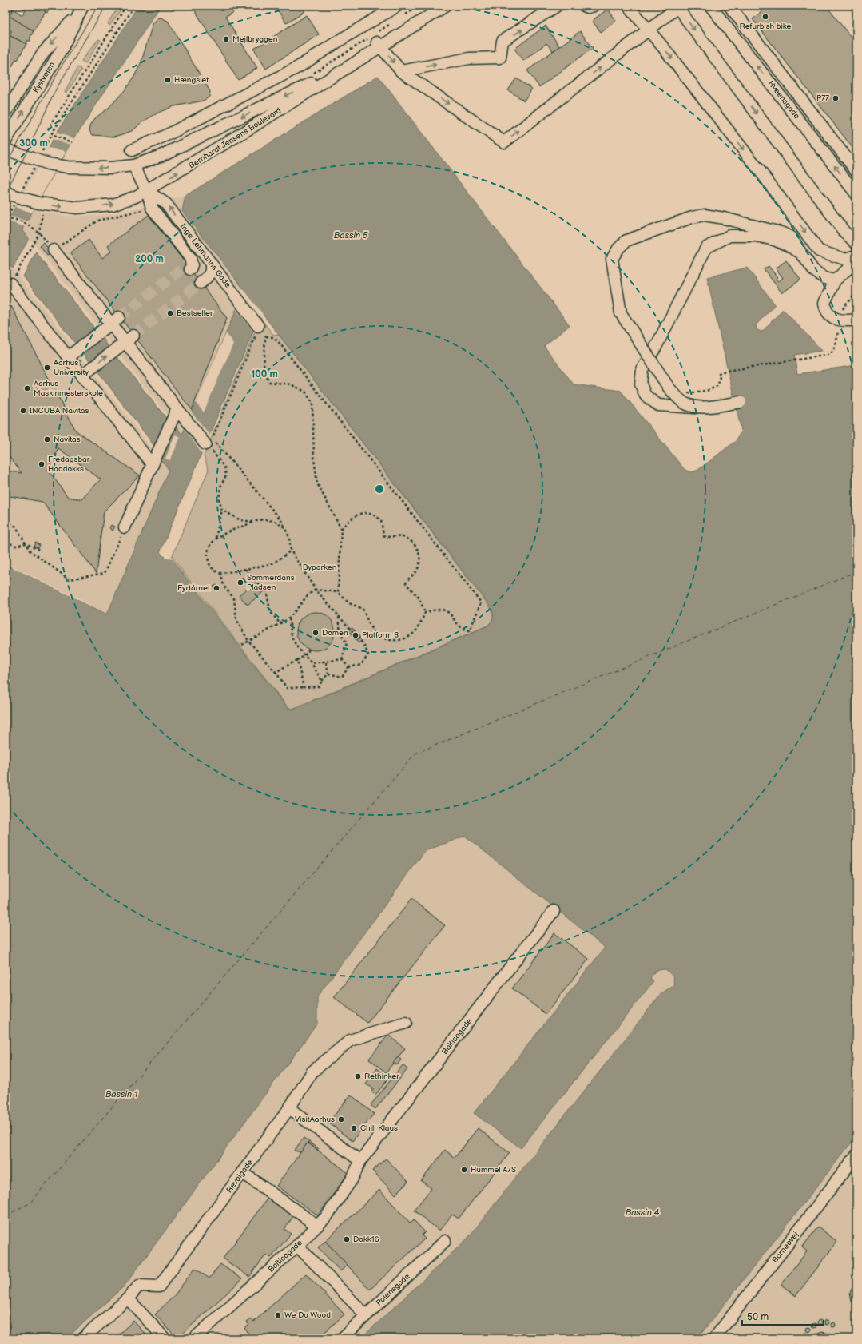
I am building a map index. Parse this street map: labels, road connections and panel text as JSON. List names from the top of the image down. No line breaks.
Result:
{"streets":{"street":["Kystvejen","Hveensgade","Bernhardt Jensens Boulevard","Inge Lehmanns Gade","Balticagade","Revalgade","Borneovej","Polensgade"]},"crossings":[["Bernhardt Jensens Boulevard","Inge Lehmanns Gade"]],"water":["Bassin 5","Bassin 1","Bassin 4"],"parks":["Byparken"],"places":["Refurbish bike","Mejlbryggen","Hængslet","P77","Bestseller","Aarhus University","Aarhus Maskinmesterskole","INCUBA Navitas","Navitas","Fredagsbar Haddokks","Sommerdans Pladsen","Fyrtårnet","Domen","Platform 8","Rethinker","VisitAarhus","Chili Klaus","Hummel A/S","Dokk16","We Do Wood"],"scale_bar":"50 m","rings":["300 m","200 m","100 m"]}
